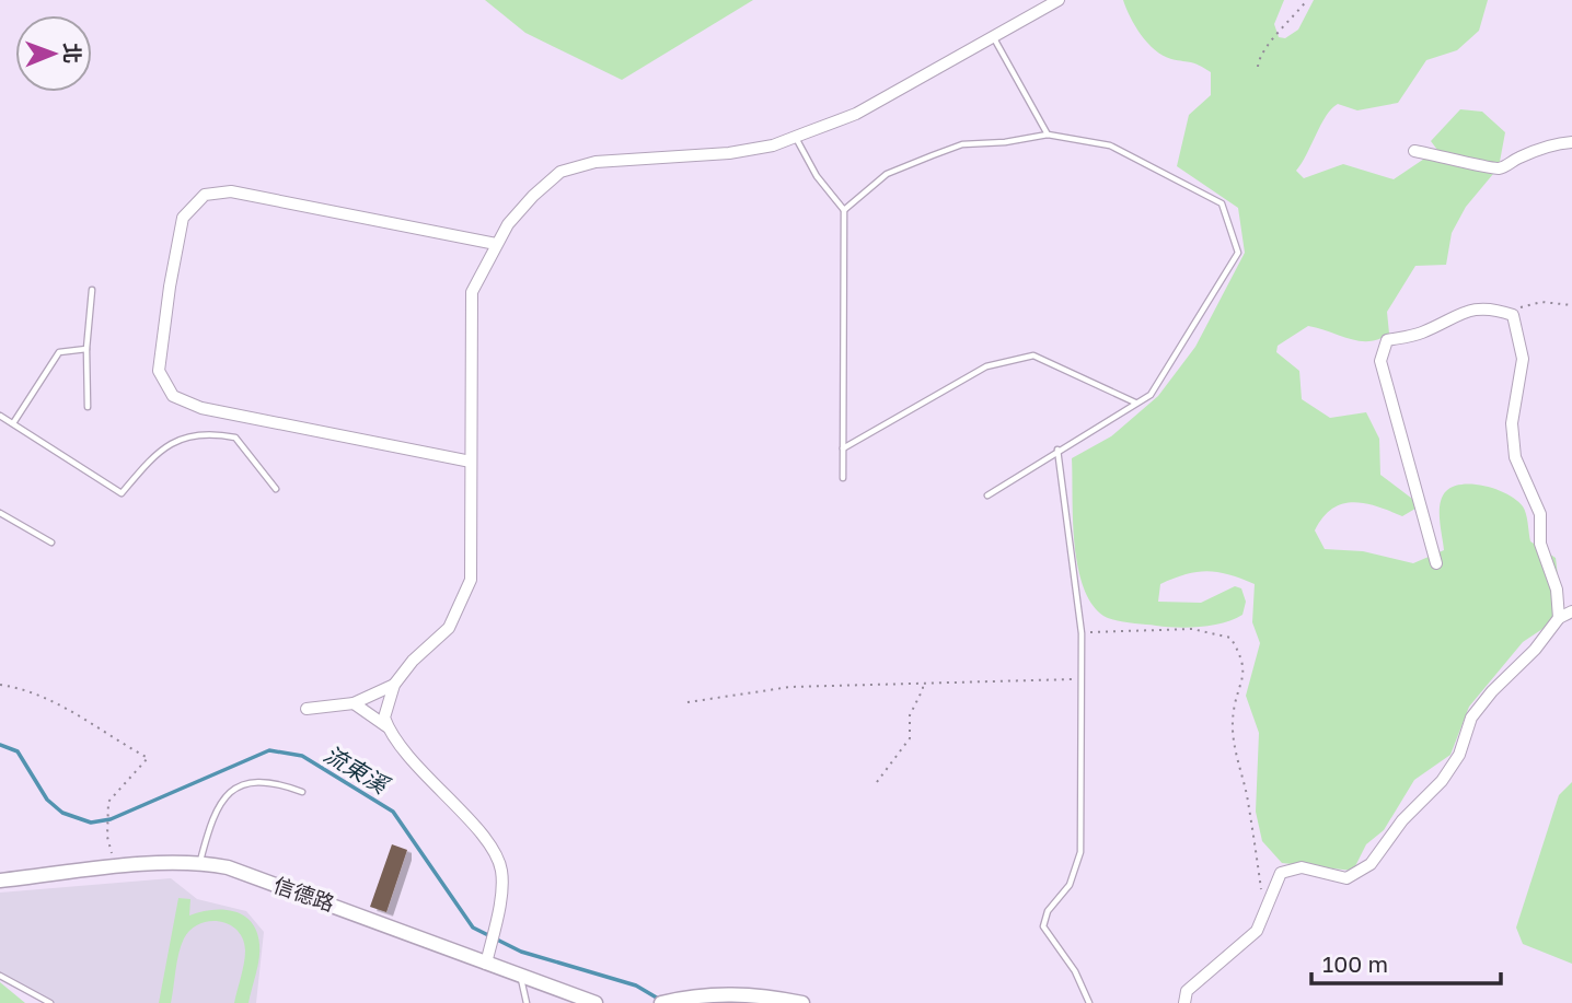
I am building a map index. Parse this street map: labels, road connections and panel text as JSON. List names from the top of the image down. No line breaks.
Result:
{"streets":{"street":["信德路"]},"water":["流東溪"],"scale_bar":"100 m","north":"right"}
